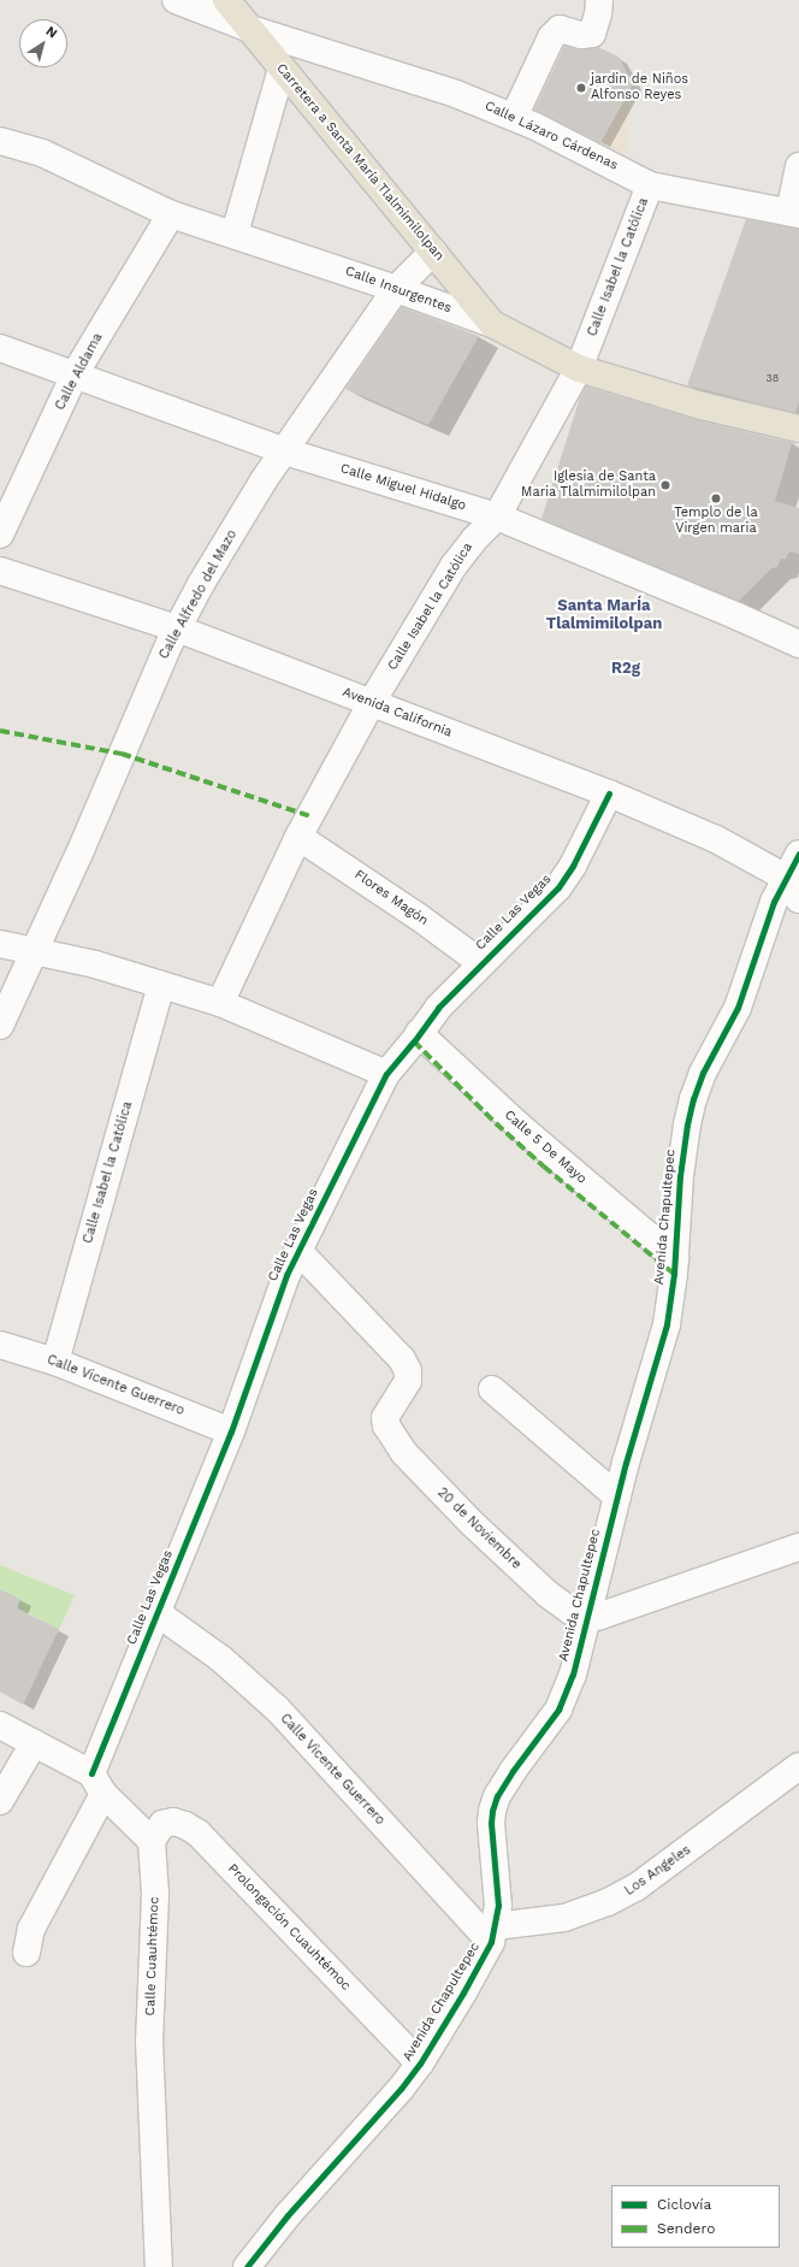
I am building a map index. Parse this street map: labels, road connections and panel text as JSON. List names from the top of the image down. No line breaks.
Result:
{"streets":{"main road":["Carretera a Santa María Tlalmimilolpan","Calle Insurgentes"],"street":["Calle Lázaro Cárdenas","Calle Isabel la Católica","Calle Aldama","Calle Miguel Hidalgo","Calle Alfredo del Mazo","Avenida California","Flores Magón","Calle Las Vegas","Calle 5 De Mayo","Avenida Chapultepec","Calle Vicente Guerrero","20 de Noviembre","Los Angeles","Prolongación Cuauhtémoc","Calle Cuauhtémoc"]},"crossings":[["Calle Lázaro Cárdenas","Carretera a Santa María Tlalmimilolpan"],["Calle Lázaro Cárdenas","Calle Isabel la Católica"],["Carretera a Santa María Tlalmimilolpan","Calle Insurgentes"],["Carretera a Santa María Tlalmimilolpan","Calle Alfredo del Mazo"],["Calle Isabel la Católica","Calle Insurgentes"],["Calle Isabel la Católica","Calle Miguel Hidalgo"],["Calle Isabel la Católica","Avenida California"],["Calle Isabel la Católica","Flores Magón"],["Calle Isabel la Católica","Calle Vicente Guerrero"],["Calle Insurgentes","Calle Aldama"],["Calle Insurgentes","Calle Alfredo del Mazo"],["Calle Aldama","Calle Miguel Hidalgo"],["Calle Miguel Hidalgo","Calle Alfredo del Mazo"],["Calle Alfredo del Mazo","Avenida California"],["Avenida California","Calle Las Vegas"],["Avenida California","Avenida Chapultepec"],["Flores Magón","Calle Las Vegas"],["Calle Las Vegas","Calle 5 De Mayo"],["Calle Las Vegas","Calle Vicente Guerrero"],["Calle Las Vegas","20 de Noviembre"],["Calle 5 De Mayo","Avenida Chapultepec"],["Avenida Chapultepec","Calle Vicente Guerrero"],["Avenida Chapultepec","20 de Noviembre"],["Avenida Chapultepec","Los Angeles"],["Avenida Chapultepec","Prolongación Cuauhtémoc"],["Calle Vicente Guerrero","Los Angeles"],["Prolongación Cuauhtémoc","Calle Cuauhtémoc"]],"districts":["Santa MarÍa Tlalmimilolpan","R2g"],"places":["jardin de Niños Alfonso Reyes","Iglesia de Santa Maria Tlalmimilolpan","Templo de la Virgen maria"],"house_numbers":["38"],"legend":["Ciclovía","Sendero"],"north":"top right"}
